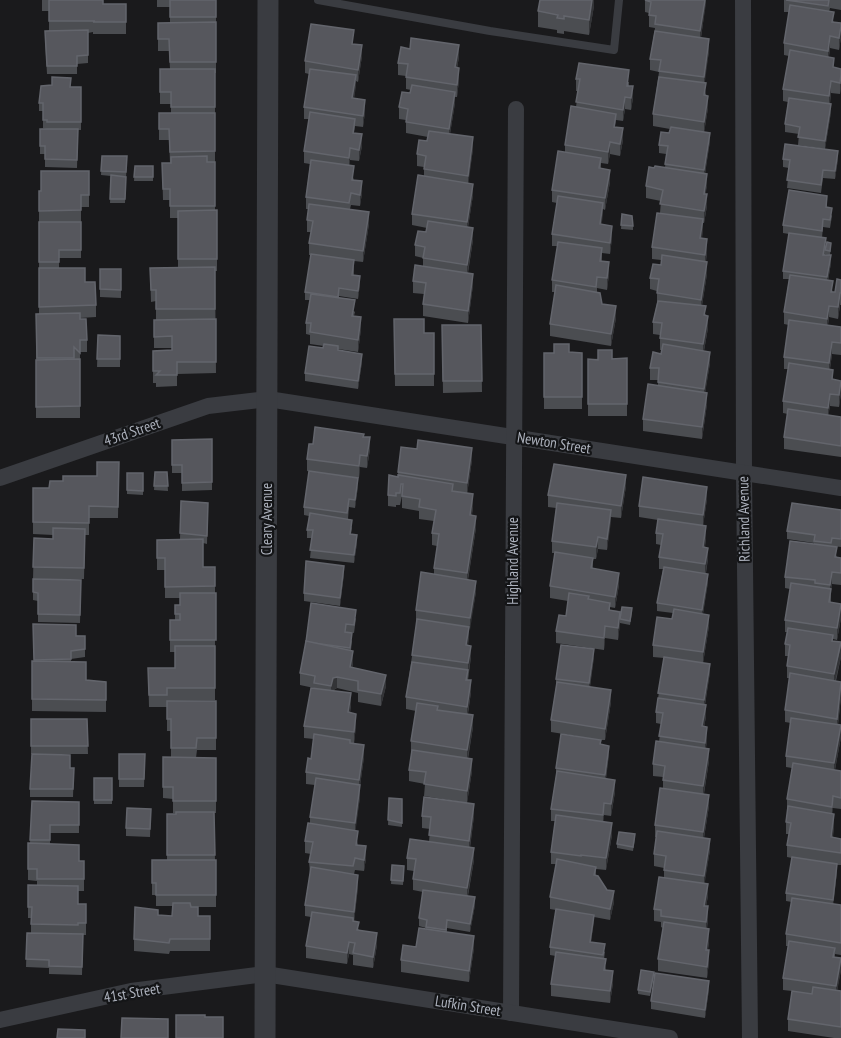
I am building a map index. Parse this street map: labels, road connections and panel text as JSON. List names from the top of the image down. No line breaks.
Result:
{"streets":{"street":["43rd Street","Newton Street","Cleary Avenue","Richland Avenue","Highland Avenue","41st Street","Lufkin Street"]},"crossings":[["43rd Street","Newton Street"],["43rd Street","Cleary Avenue"],["Newton Street","Cleary Avenue"],["Newton Street","Richland Avenue"],["Newton Street","Highland Avenue"],["Cleary Avenue","41st Street"],["Cleary Avenue","Lufkin Street"],["Highland Avenue","Lufkin Street"],["41st Street","Lufkin Street"]]}
